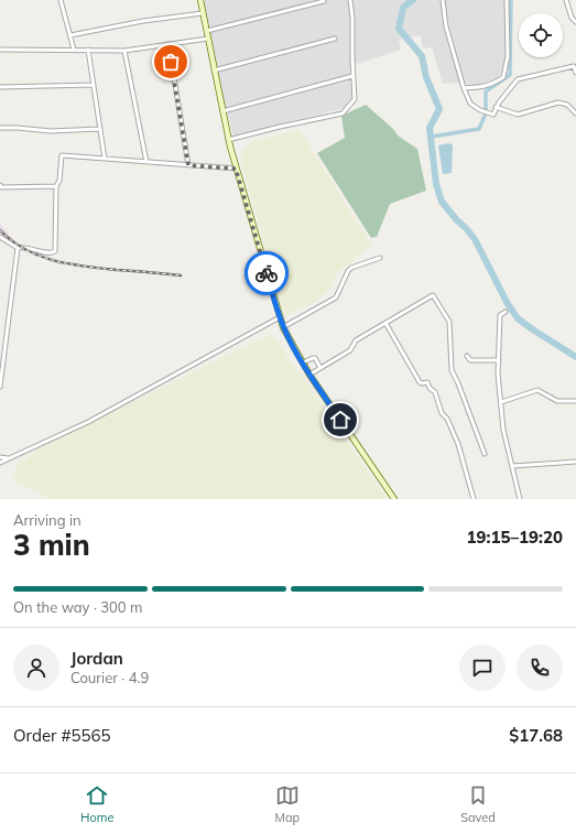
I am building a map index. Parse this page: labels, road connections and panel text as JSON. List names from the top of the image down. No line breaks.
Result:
{"page":{"heading":["3 min","Arriving in","19:15–19:20"],"panel":["Jordan","Courier · 4.9","Order #5565","$17.68"],"bar":"On the way · 300 m","tabs":["Home","Map","Saved"]}}
